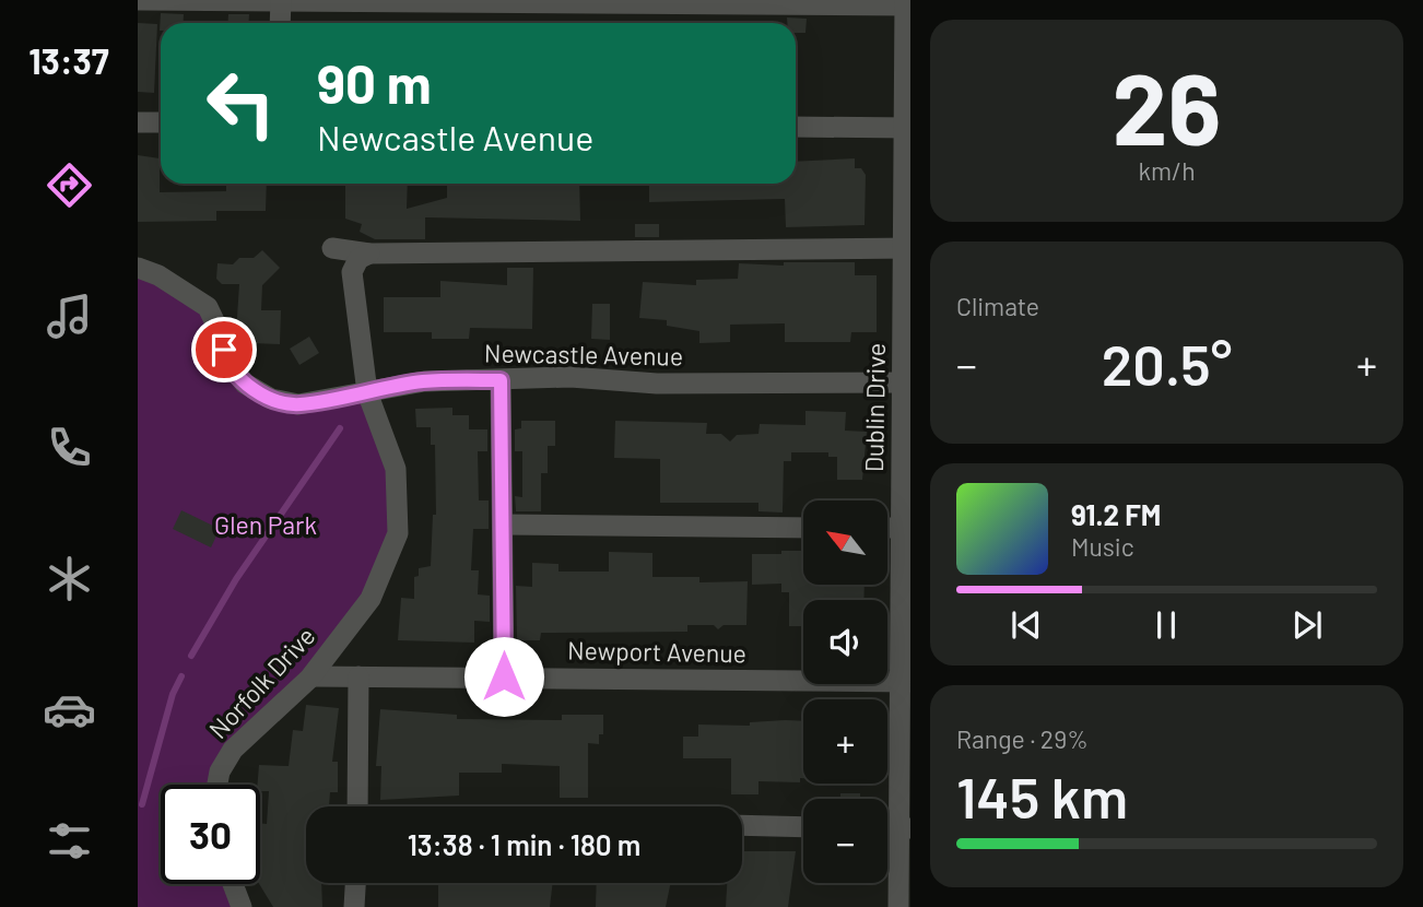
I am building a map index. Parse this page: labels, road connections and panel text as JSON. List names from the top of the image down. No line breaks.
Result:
{"streets":{"street":["Newcastle Avenue","Dublin Drive","Newport Avenue","Norfolk Drive"]},"crossings":[["Newcastle Avenue","Dublin Drive"],["Newcastle Avenue","Norfolk Drive"],["Dublin Drive","Newport Avenue"],["Newport Avenue","Norfolk Drive"]],"parks":["Glen Park"],"north":"top left","page":{"tabs":"13:37","tile":[["26","km/h"],"Climate",["Range · 29%","145 km"]],"turn":["90 m","Newcastle Avenue"],"heat":["−","20.5°","+"],"song":["91.2 FM","Music"],"map_buttons":["+","−"],"limit":"30","trip":"13:38 · 1 min · 180 m"}}
